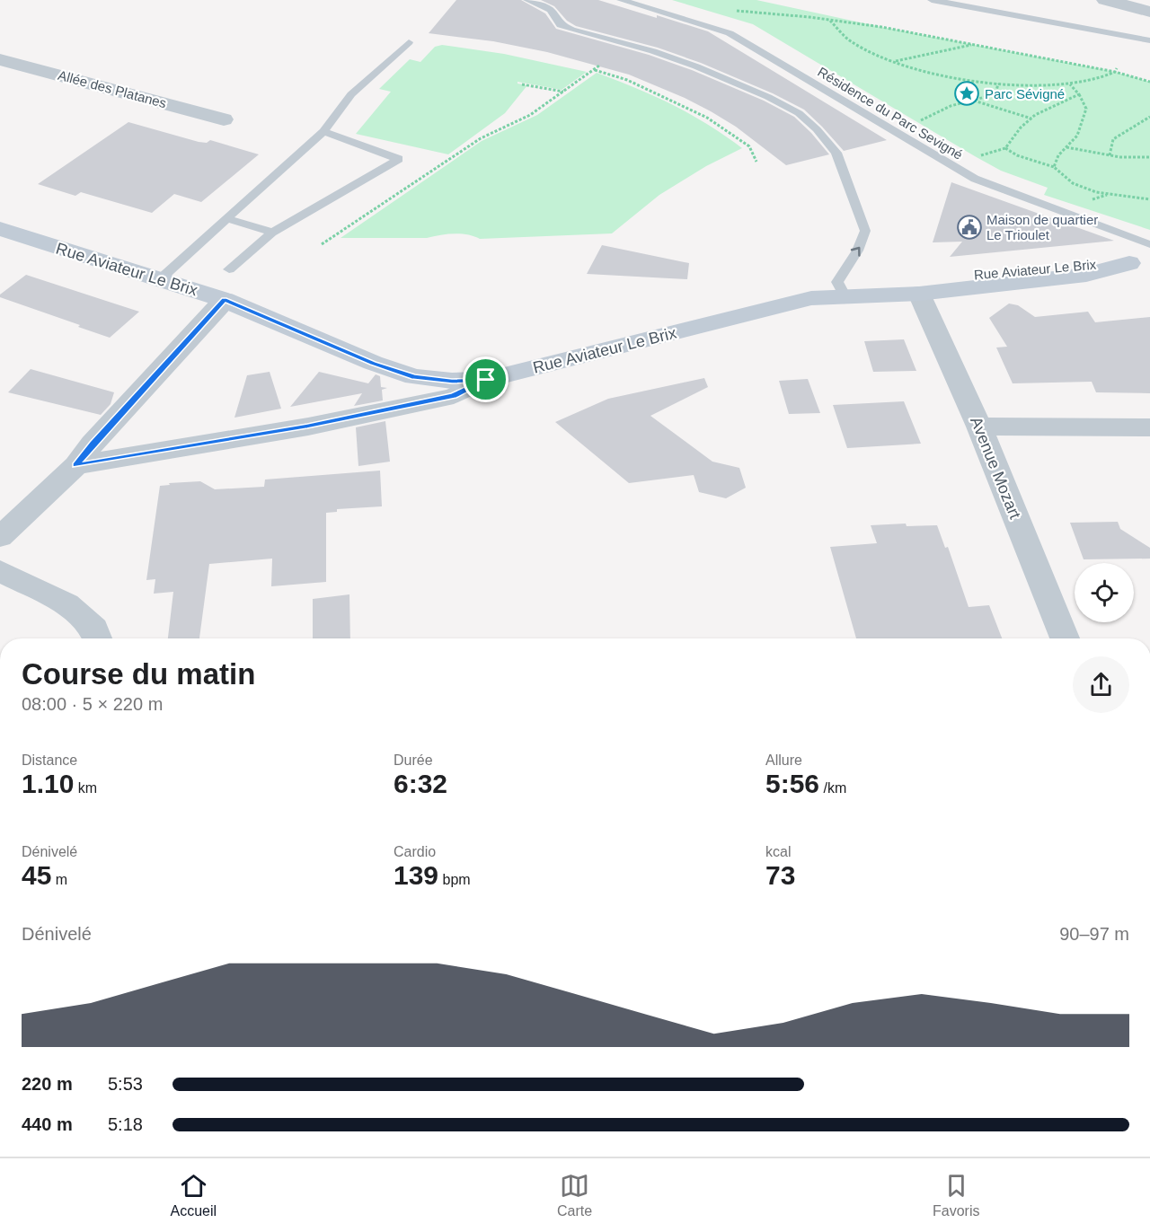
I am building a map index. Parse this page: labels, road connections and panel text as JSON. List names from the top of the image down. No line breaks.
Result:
{"streets":{"main road":["Rue Aviateur Le Brix"],"street":["Allée des Platanes","Avenue Mozart"],"lane":["Résidence du Parc Sevigné"]},"crossings":[["Rue Aviateur Le Brix","Avenue Mozart"]],"places":{"place":["Parc Sévigné"],"public building":["Maison de quartier Le Trioulet"]},"page":{"heading":["Course du matin","08:00 · 5 × 220 m"],"stats":[["Distance","1.10 km"],["Durée","6:32"],["Allure","5:56 /km"],["Dénivelé","45 m"],["Cardio","139 bpm"],["kcal","73"]],"chart":["Dénivelé","90–97 m"],"list":[{"name":"220 m","note":"5:53"},{"name":"440 m","note":"5:18"}],"tabs":["Accueil","Carte","Favoris"]}}
